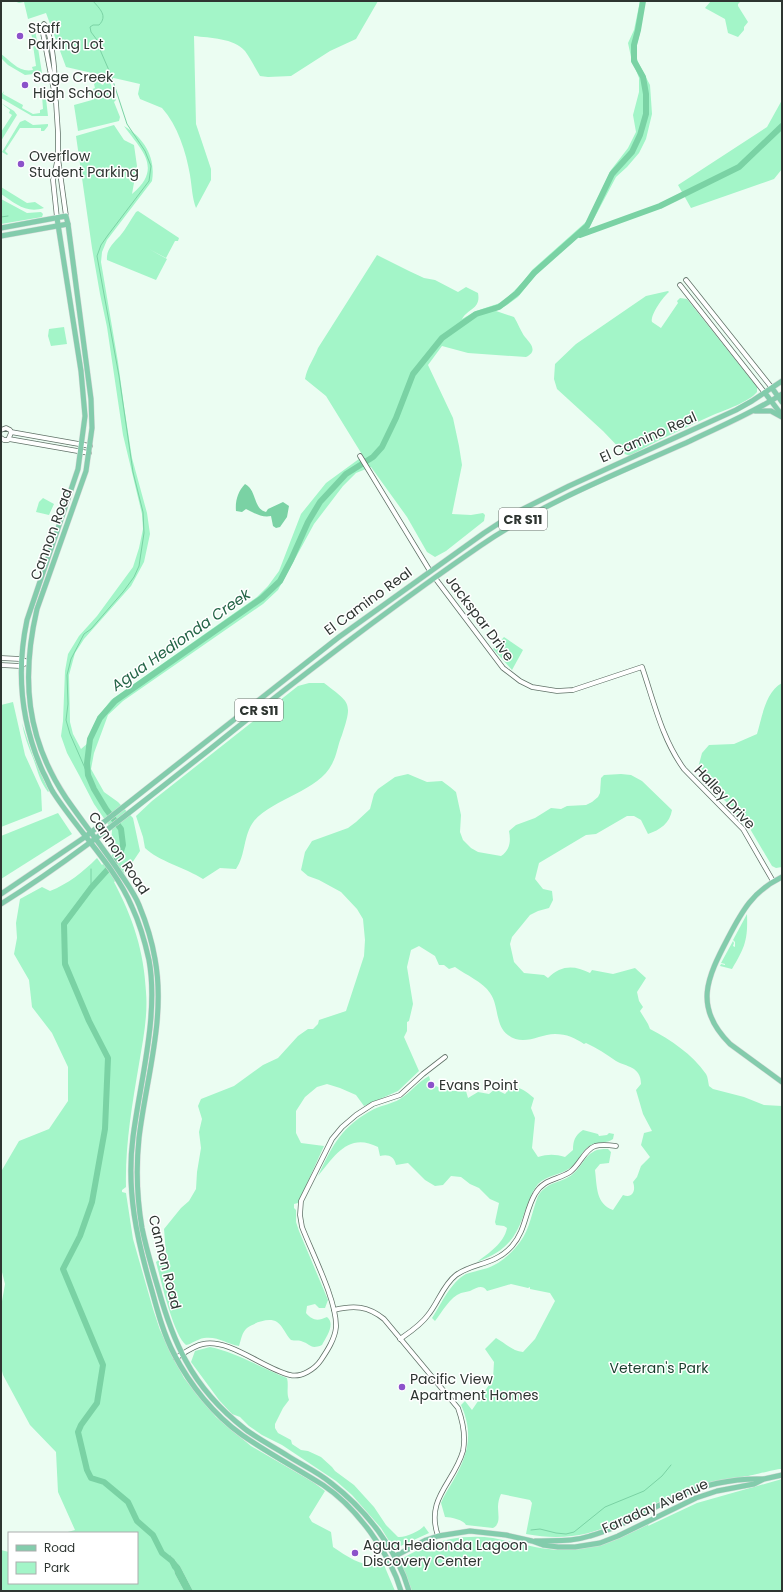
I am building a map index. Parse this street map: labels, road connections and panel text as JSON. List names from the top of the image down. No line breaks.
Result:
{"streets":{"main road":["El Camino Real","CR S11","Cannon Road","Faraday Avenue"],"street":["Jackspar Drive","Halley Drive"]},"crossings":[["El Camino Real","Cannon Road"],["El Camino Real","Jackspar Drive"],["Cannon Road","Faraday Avenue"],["Jackspar Drive","Halley Drive"]],"water":["Agua Hedionda Creek"],"parks":["Veteran's Park"],"places":["Staff Parking Lot","Sage Creek High School","Overflow Student Parking","Evans Point","Pacific View Apartment Homes","Agua Hedionda Lagoon Discovery Center"],"legend":["Road","Park"]}
